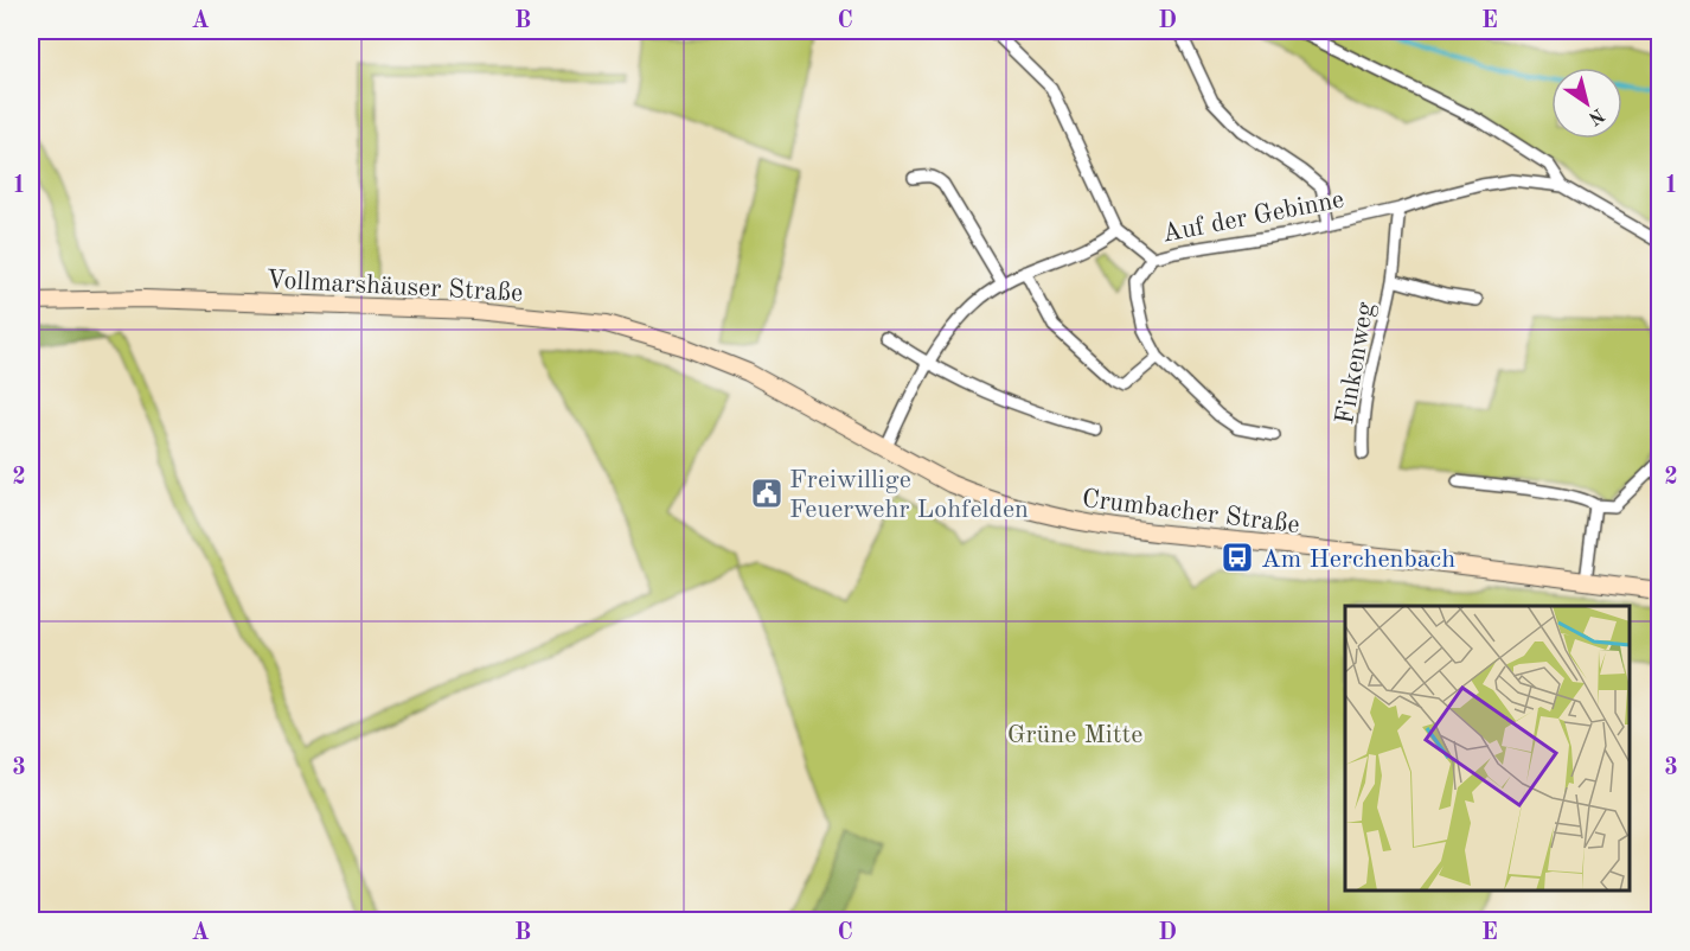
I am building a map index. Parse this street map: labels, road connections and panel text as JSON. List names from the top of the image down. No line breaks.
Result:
{"streets":{"main road":["Vollmarshäuser Straße","Crumbacher Straße"],"street":["Auf der Gebinne","Finkenweg"]},"crossings":[["Auf der Gebinne","Finkenweg"],["Vollmarshäuser Straße","Crumbacher Straße"]],"parks":["Grüne Mitte"],"places":{"public building":["Freiwillige Feuerwehr Lohfelden"],"bus stop":["Am Herchenbach"]},"north":"bottom right","grid":{"columns":["A","B","C","D","E"],"rows":["1","2","3"]}}
